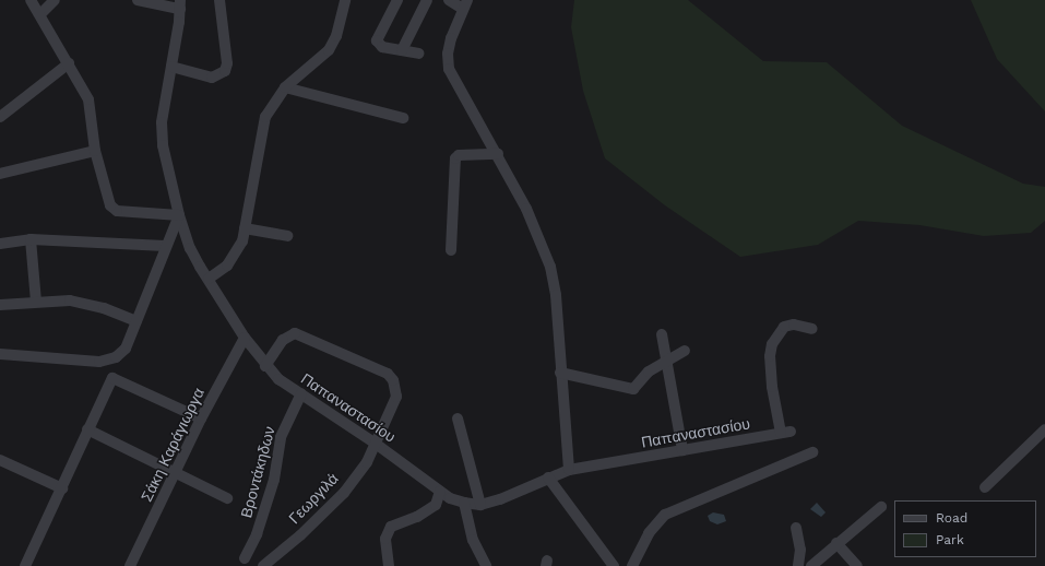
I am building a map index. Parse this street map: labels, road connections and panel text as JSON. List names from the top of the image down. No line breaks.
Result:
{"streets":{"street":["Παπαναστασίου","Σάκη Καράγιωργα","Βροντάκηδων","Γεωργιλά"]},"crossings":[["Παπαναστασίου","Σάκη Καράγιωργα"],["Παπαναστασίου","Βροντάκηδων"],["Παπαναστασίου","Γεωργιλά"]],"legend":["Road","Park"]}
